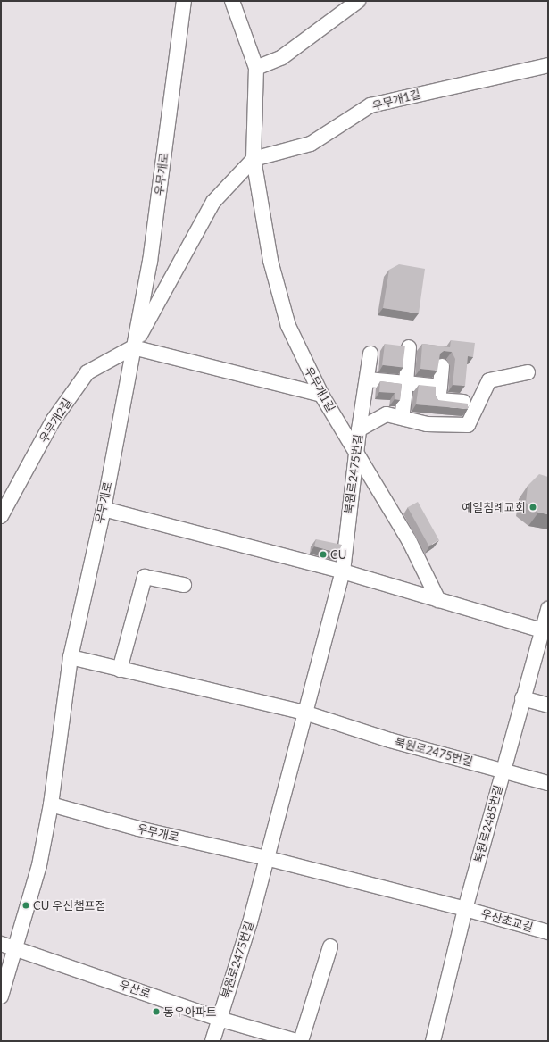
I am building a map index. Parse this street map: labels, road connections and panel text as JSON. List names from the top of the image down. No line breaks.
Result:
{"streets":{"street":["우무개1길","우무개로","우무개2길","북원로2475번길","북원로2485번길","우산초교길","우산로"]},"crossings":[["우무개1길","북원로2475번길"],["우무개로","우무개2길"],["우무개로","북원로2475번길"],["우무개로","우산로"],["북원로2475번길","북원로2485번길"],["북원로2475번길","우산로"],["북원로2485번길","우산초교길"]],"places":["예일침례교회","CU","CU 우산챔프점","동우아파트"]}
